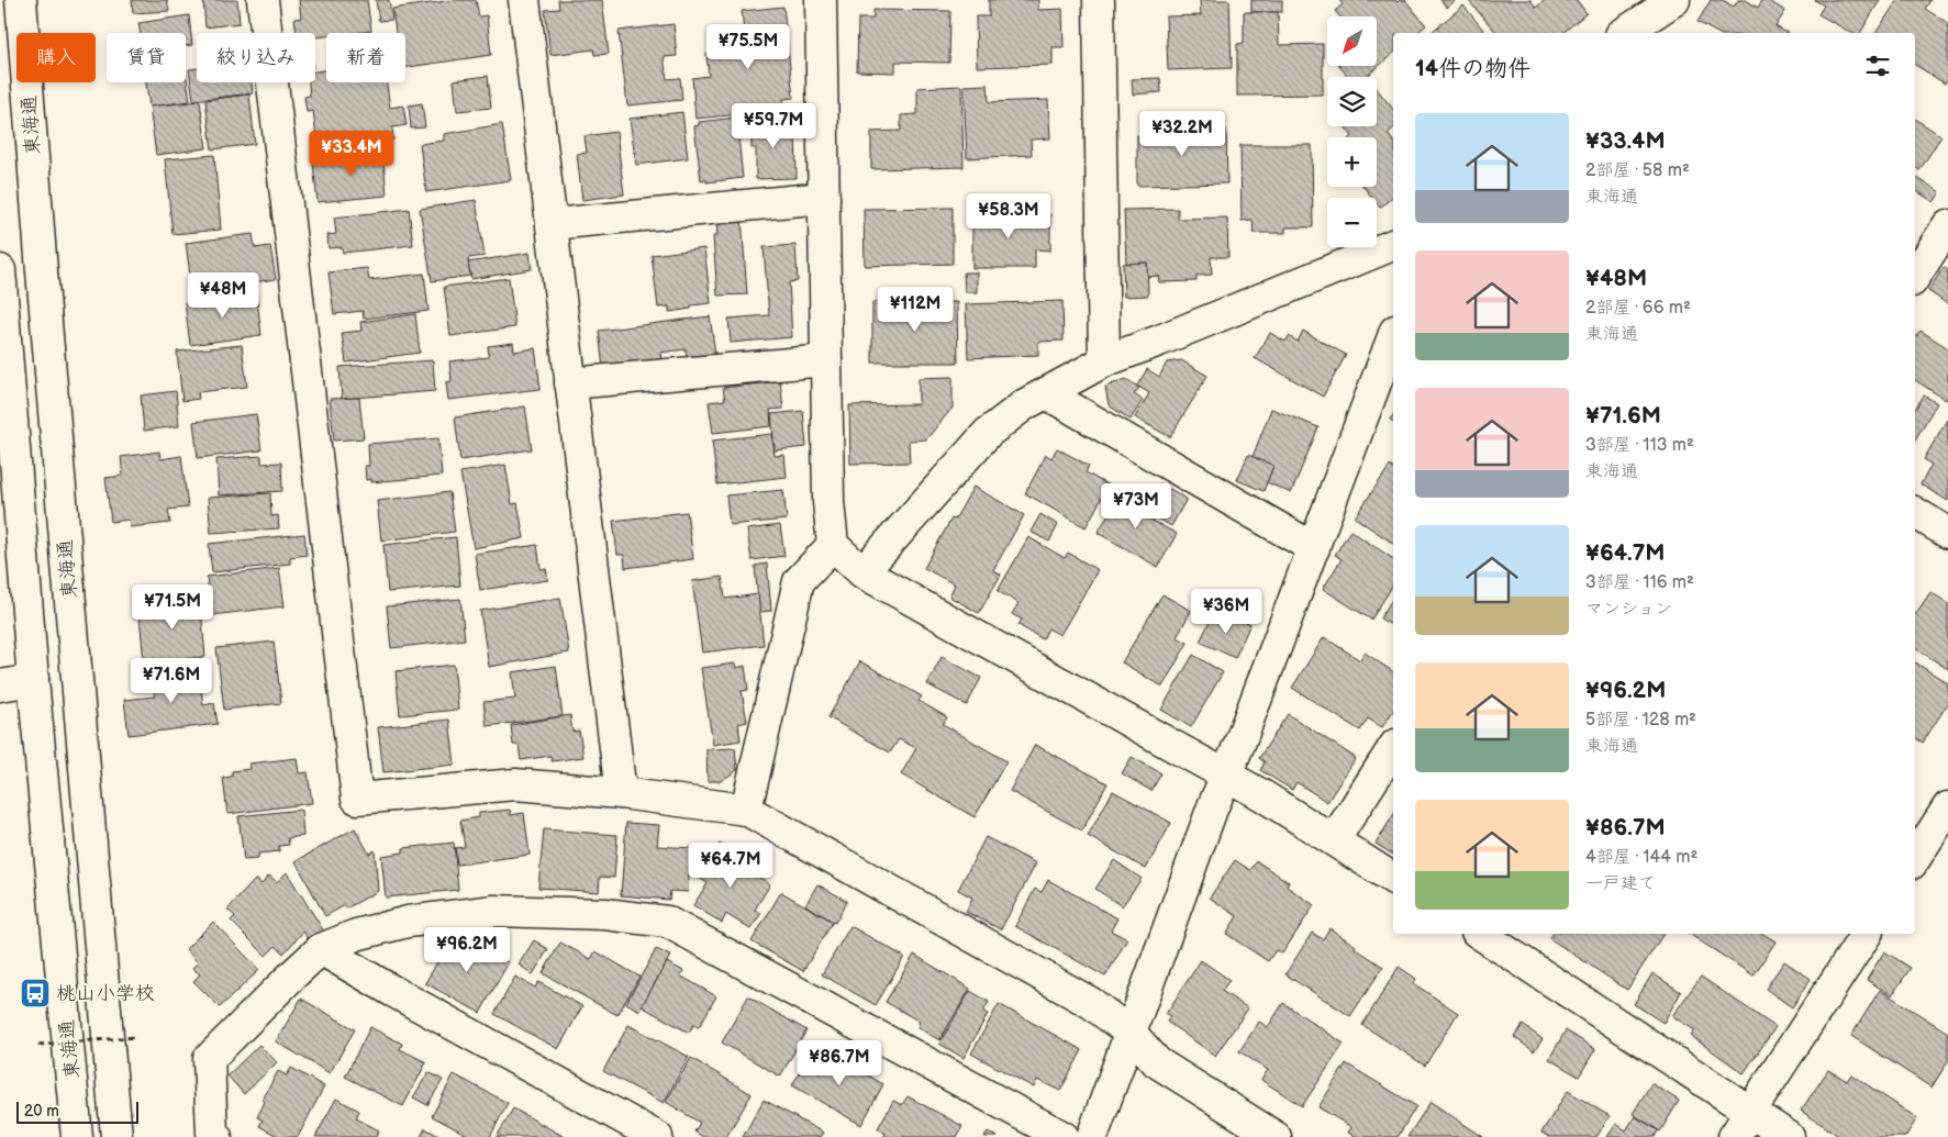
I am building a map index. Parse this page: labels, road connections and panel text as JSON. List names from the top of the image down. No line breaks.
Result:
{"streets":{"street":["東海通"]},"places":{"bus stop":["桃山小学校"]},"scale_bar":"20 m","north":"bottom left","page":{"map_buttons":["+","−"],"price":["¥75.5M","¥59.7M","¥32.2M","¥33.4M","¥58.3M","¥48M","¥112M","¥73M","¥71.5M","¥36M","¥71.6M","¥64.7M","¥96.2M","¥86.7M"],"chip":["購入","賃貸","絞り込み","新着"],"heading":"14件の物件","list":[{"name":"¥33.4M","note":"2部屋 · 58 m² · 東海通"},{"name":"¥48M","note":"2部屋 · 66 m² · 東海通"},{"name":"¥71.6M","note":"3部屋 · 113 m² · 東海通"},{"name":"¥64.7M","note":"3部屋 · 116 m² · マンション"},{"name":"¥96.2M","note":"5部屋 · 128 m² · 東海通"},{"name":"¥86.7M","note":"4部屋 · 144 m² · 一戸建て"}],"scale":"20 m"}}
